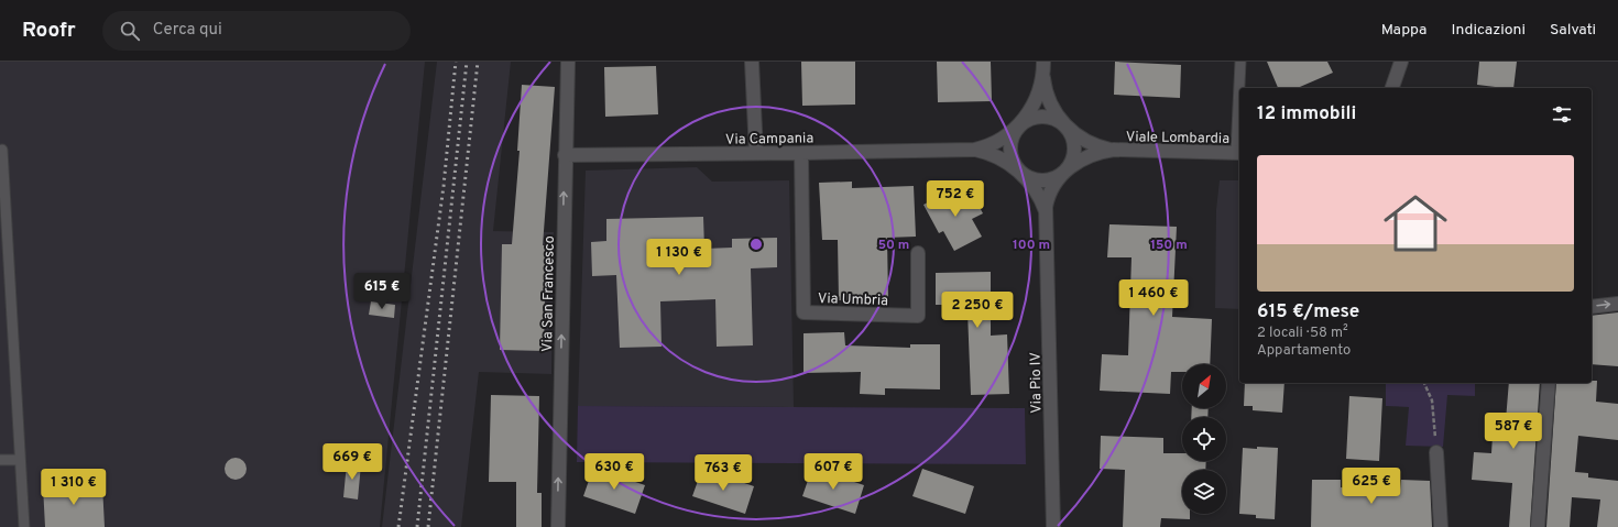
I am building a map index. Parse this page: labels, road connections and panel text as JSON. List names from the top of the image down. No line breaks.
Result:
{"streets":{"street":["Viale Lombardia","Via Campania","Via San Francesco","Via Umbria","Via Pio IV"]},"crossings":[["Viale Lombardia","Via Campania"],["Viale Lombardia","Via Pio IV"],["Via Campania","Via San Francesco"],["Via Campania","Via Umbria"],["Via Campania","Via Pio IV"]],"one_way":["Via San Francesco"],"north":"top right","page":{"header":"Roofr","search":"Cerca qui","nav":["Mappa","Indicazioni","Salvati"],"heading":"12 immobili","list":[{"name":"615 €/mese","note":"2 locali · 58 m² · Appartamento"}],"price":["752 €","1 130 €","615 €","1 460 €","2 250 €","587 €","669 €","630 €","607 €","763 €","625 €","1 310 €"]},"rings":["50 m","100 m","150 m"]}
